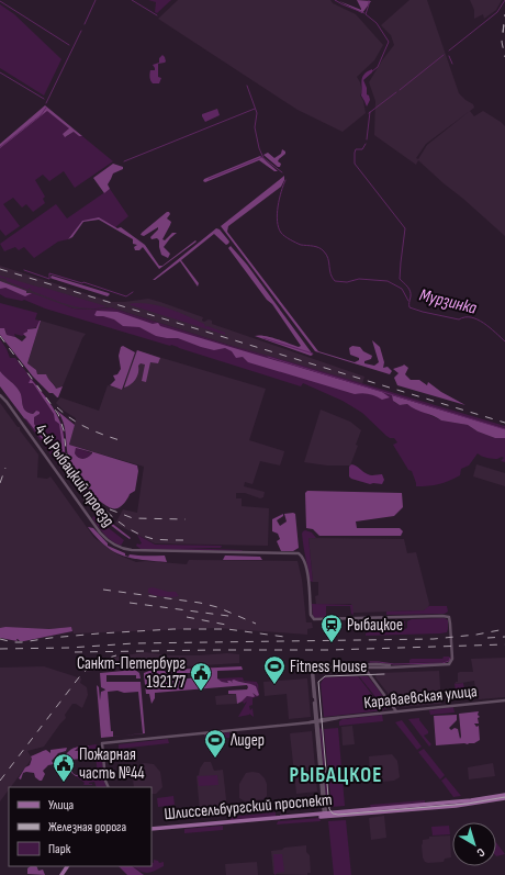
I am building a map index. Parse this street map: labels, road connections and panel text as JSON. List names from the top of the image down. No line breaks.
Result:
{"streets":{"main road":["Шлиссельбургский проспект"],"street":["4-й Рыбацкий проезд","Караваевская улица"]},"districts":["РЫБАЦКОЕ"],"water":["Мурзинка"],"places":{"station":["Рыбацкое"],"sports":["Fitness House","Лидер"],"public building":["Санкт-Петербург 192177","Пожарная часть №44"]},"legend":["Улица","Железная дорога","Парк"],"north":"bottom right"}
